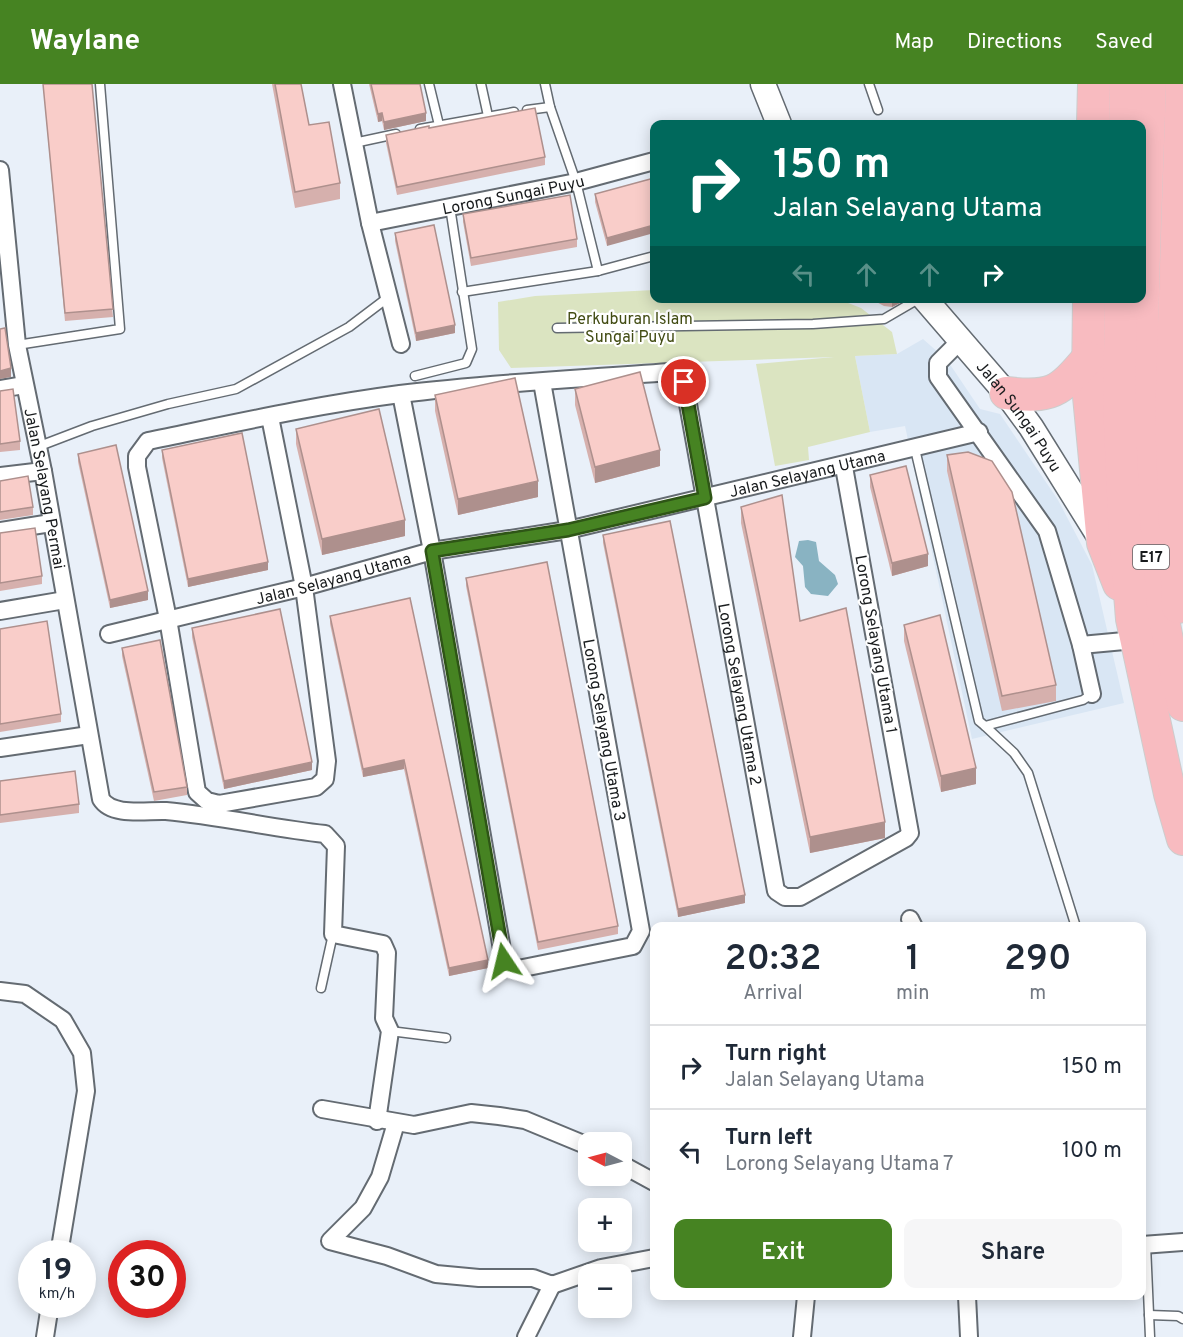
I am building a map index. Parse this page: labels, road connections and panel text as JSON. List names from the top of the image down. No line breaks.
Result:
{"streets":{"highway":["E17"],"main road":["Jalan Sungai Puyu"],"street":["Lorong Sungai Puyu","Jalan Selayang Utama","Jalan Selayang Permai","Lorong Selayang Utama 1","Lorong Selayang Utama 2","Lorong Selayang Utama 3"]},"crossings":[["Jalan Selayang Utama","Lorong Selayang Utama 1"],["Jalan Selayang Utama","Lorong Selayang Utama 2"],["Jalan Selayang Utama","Lorong Selayang Utama 3"],["Lorong Selayang Utama 1","Lorong Selayang Utama 2"],["Lorong Selayang Utama 2","Lorong Selayang Utama 3"]],"parks":["Perkuburan Islam Sungai Puyu"],"north":"left","page":{"header":"Waylane","nav":["Map","Directions","Saved"],"turn":["150 m","Jalan Selayang Utama"],"eta":["20:32","Arrival","1","min","290","m"],"list":[{"name":"Turn right","note":"Jalan Selayang Utama","value":"150 m"},{"name":"Turn left","note":"Lorong Selayang Utama 7","value":"100 m"}],"map_buttons":["+","−"],"buttons":["Exit","Share"],"speed":"19 km/h","limit":"30"}}
